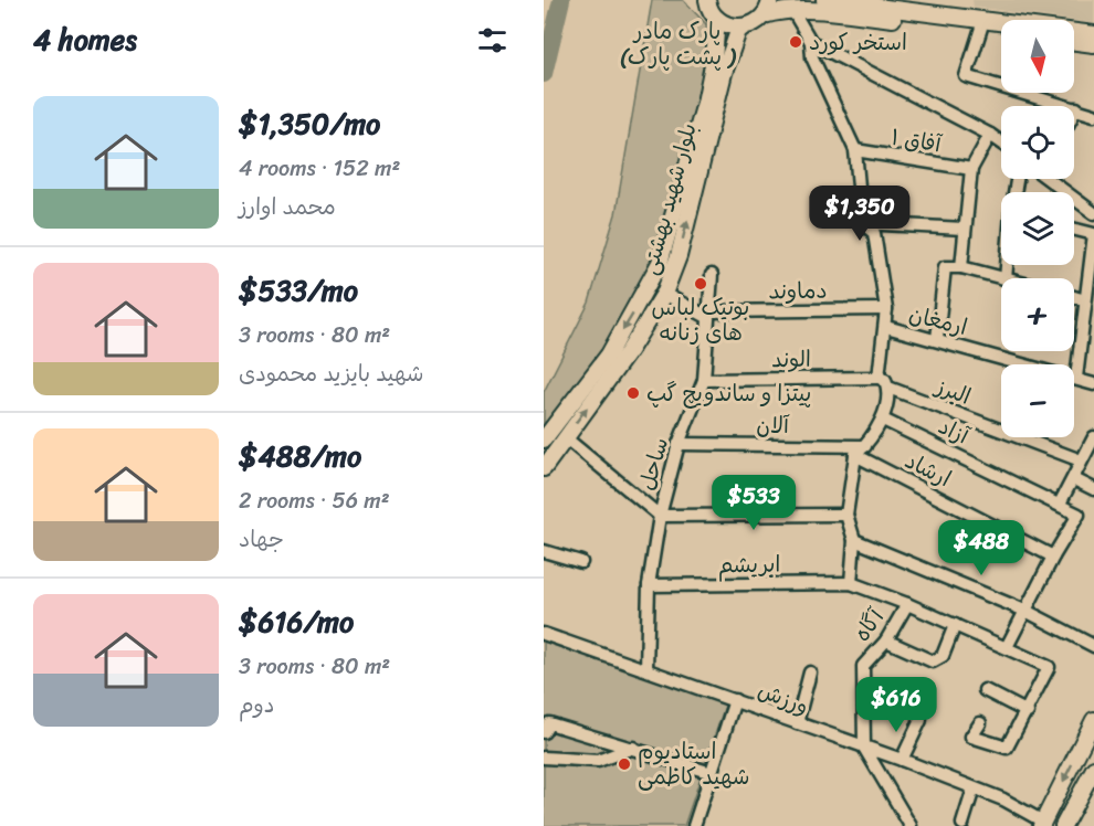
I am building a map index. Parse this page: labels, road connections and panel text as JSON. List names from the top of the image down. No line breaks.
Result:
{"streets":{"main road":["بلوار شهید بهشتی"],"street":["آفاق ۱","دماوند","ارمغان","الوند","البرز","آلان","آزاد","ساحل","ارشاد","ابریشم","آگاه","ورزش"]},"crossings":[["دماوند","ساحل"],["الوند","ساحل"],["آلان","ساحل"],["آزاد","ارشاد"],["ساحل","ابریشم"],["ساحل","ورزش"],["آگاه","ورزش"]],"parks":["پارک مادر (پشت پارک )"],"places":["استخر کورد","بوتیک لباس های زنانه","پیتزا و ساندویچ گپ","استادیوم شهید کاظمی"],"north":"bottom","page":{"heading":"4 homes","map_buttons":["+","−"],"list":[{"name":"$1,350/mo","note":"4 rooms · 152 m² · محمد اوارز"},{"name":"$533/mo","note":"3 rooms · 80 m² · شهید بایزید محمودی"},{"name":"$488/mo","note":"2 rooms · 56 m² · جهاد"},{"name":"$616/mo","note":"3 rooms · 80 m² · دوم"}],"price":["$1,350","$533","$488","$616"]}}
